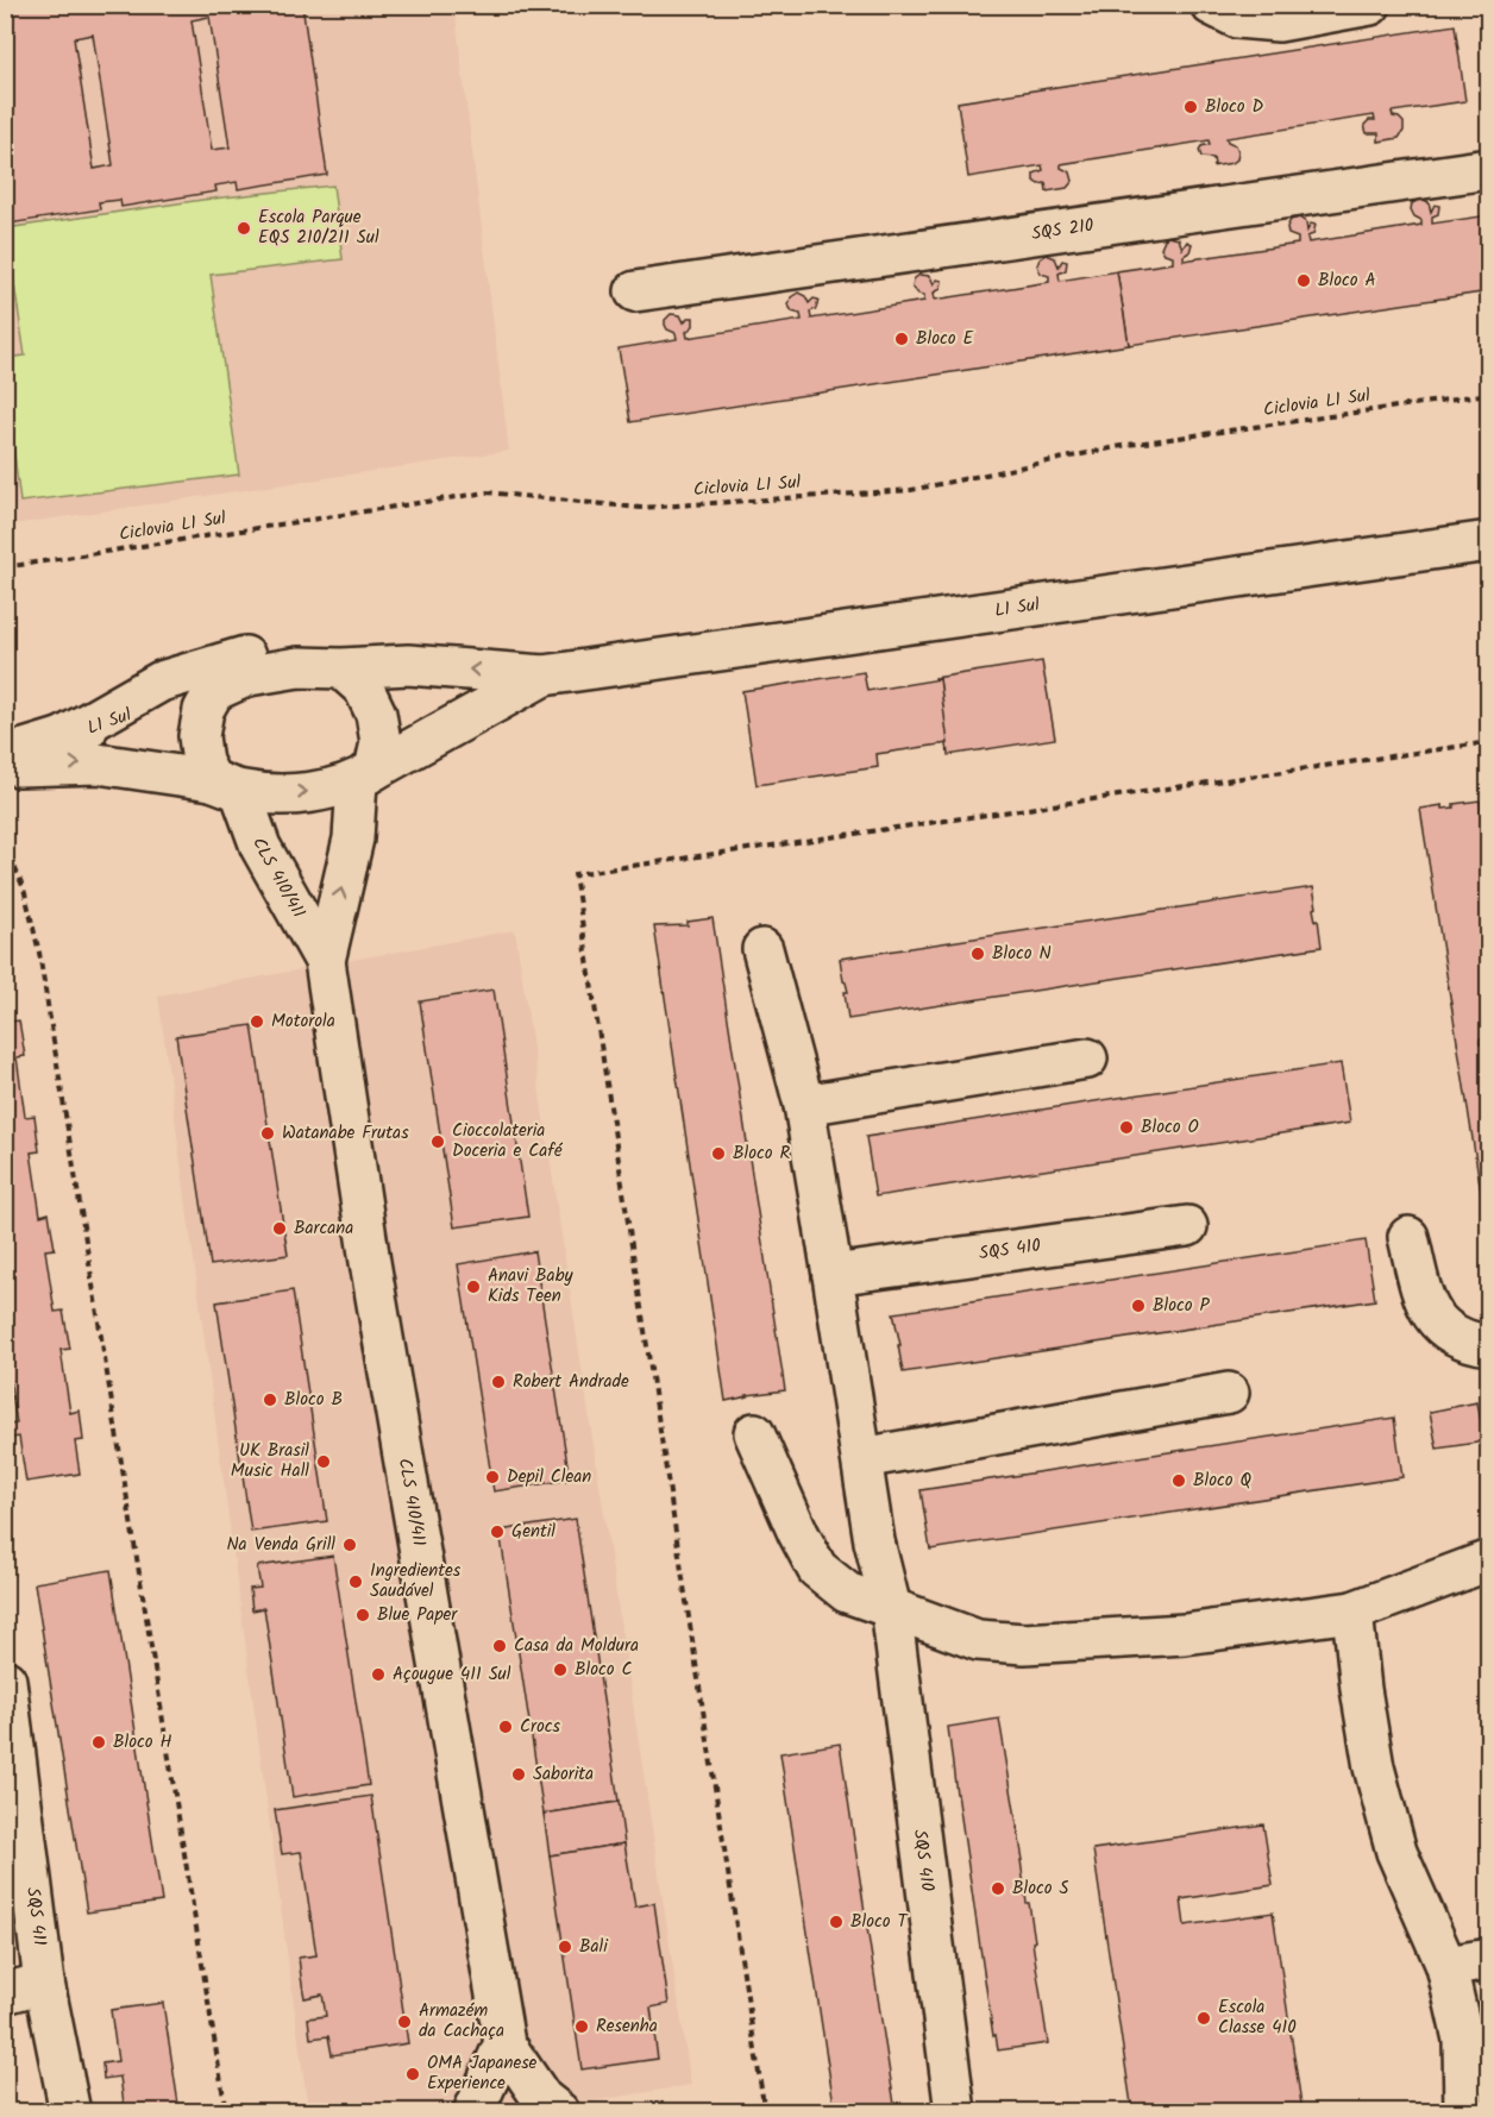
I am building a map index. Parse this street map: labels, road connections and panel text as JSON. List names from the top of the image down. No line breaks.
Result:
{"streets":{"street":["SQS 210","L1 Sul","CLS 410/411","SQS 410","SQS 411"],"path":["Ciclovia L1 Sul"]},"crossings":[["L1 Sul","CLS 410/411"]],"places":["Bloco D","Escola Parque EQS 210/211 Sul","Bloco A","Bloco E","Bloco N","Motorola","Bloco O","Watanabe Frutas","Cioccolateria Doceria e Café","Bloco R","Barcana","Anavi Baby Kids Teen","Bloco P","Robert Andrade","Bloco B","UK Brasil Music Hall","Depil Clean","Bloco Q","Gentil","Na Venda Grill","Ingredientes Saudável","Blue Paper","Casa da Moldura","Bloco C","Açougue 411 Sul","Crocs","Bloco H","Saborita","Bloco S","Bloco T","Bali","Escola Classe 410","Armazém da Cachaça","Resenha","OMA Japanese Experience"]}
